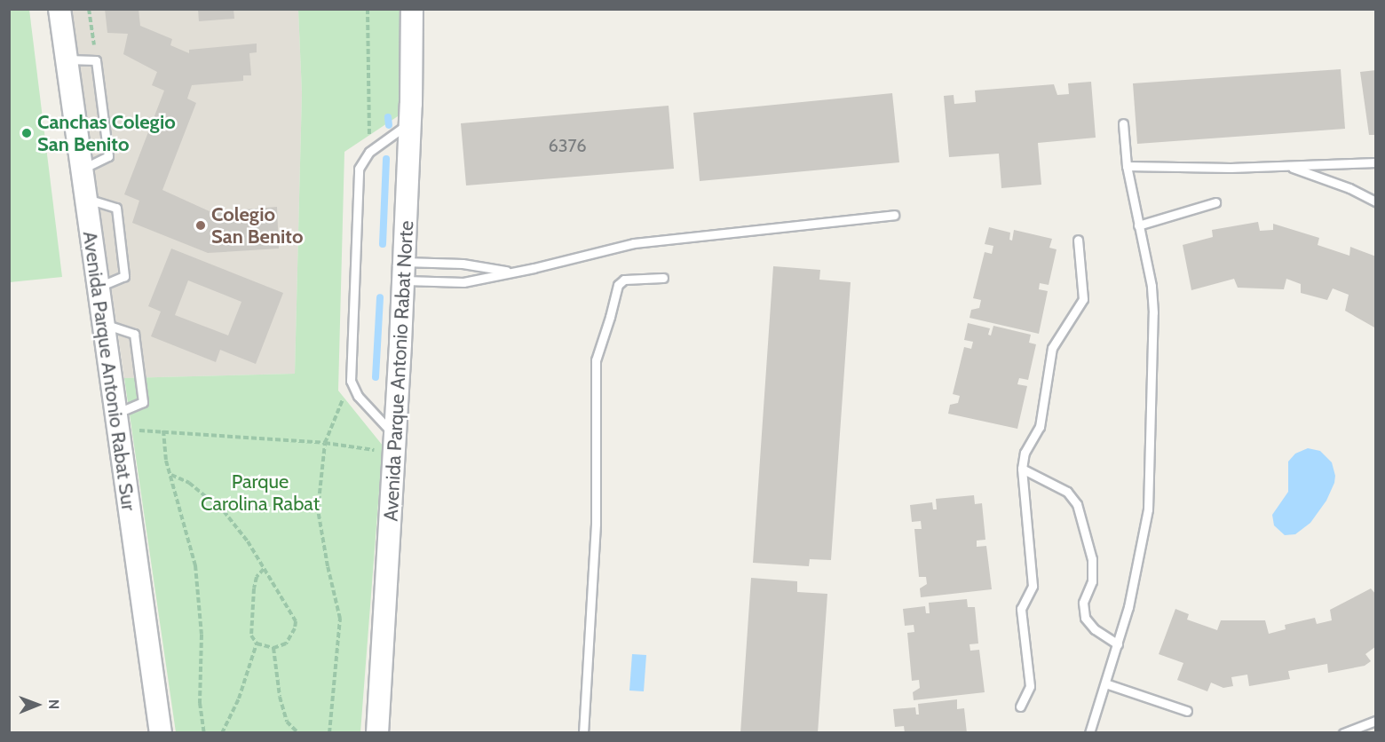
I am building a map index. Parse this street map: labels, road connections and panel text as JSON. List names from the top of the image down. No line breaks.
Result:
{"streets":{"street":["Avenida Parque Antonio Rabat Sur","Avenida Parque Antonio Rabat Norte"]},"parks":["Parque Carolina Rabat"],"places":["Canchas Colegio San Benito","Colegio San Benito"],"house_numbers":["6376"],"north":"right"}
